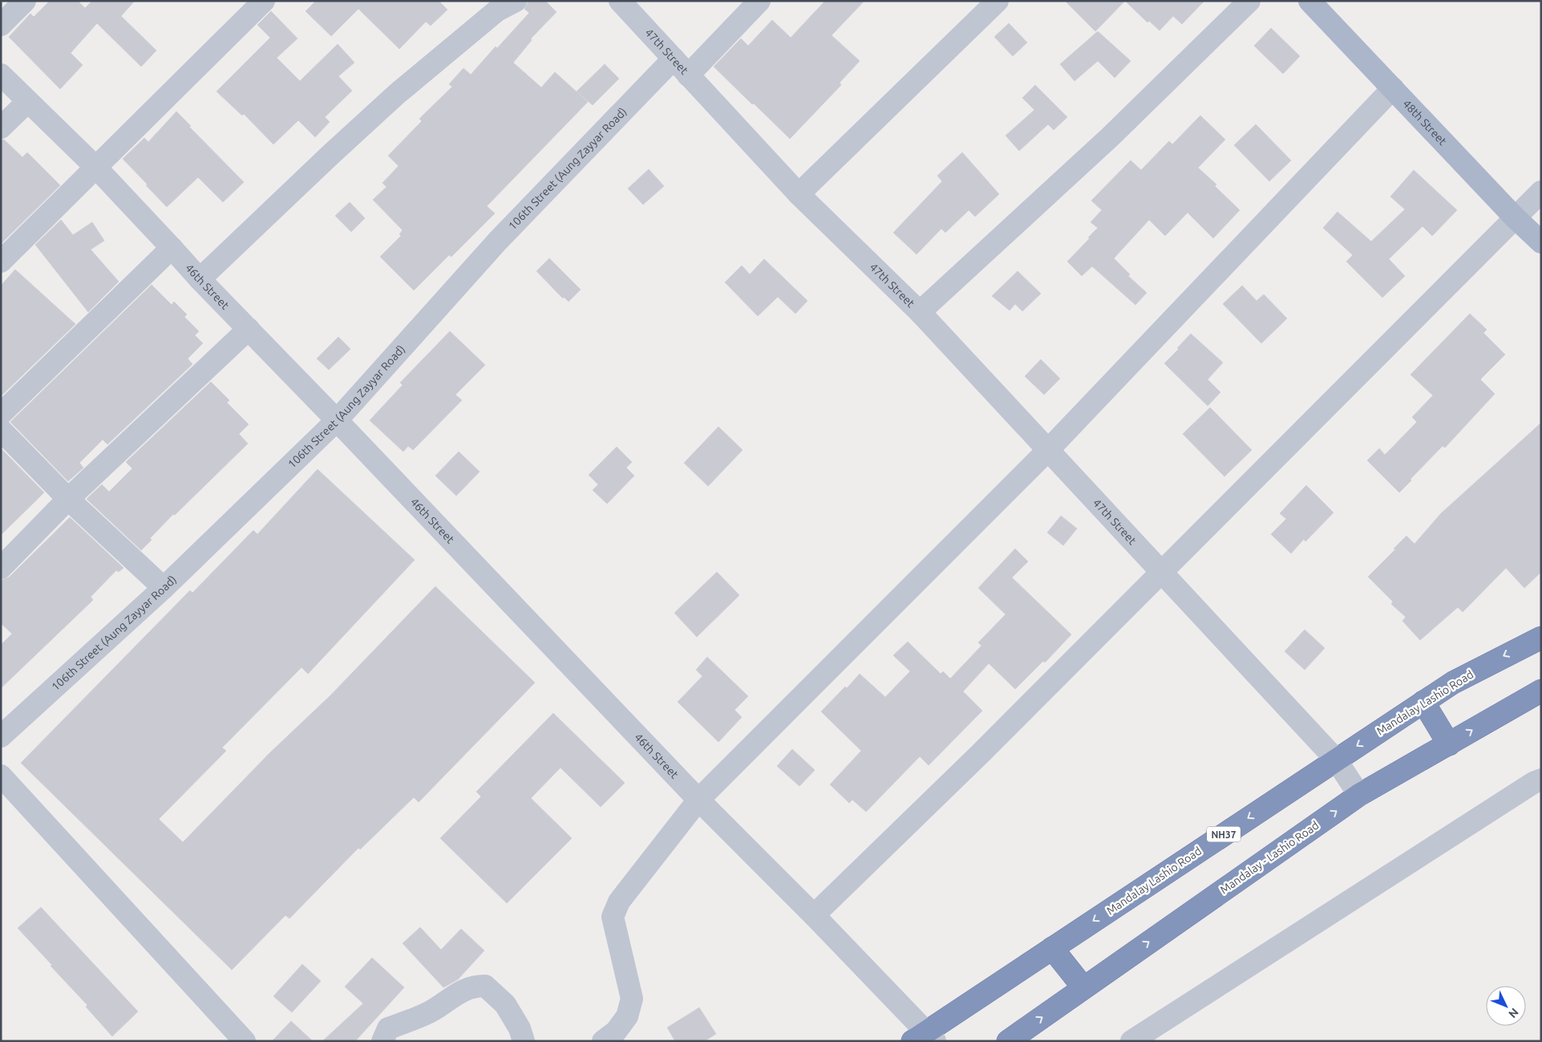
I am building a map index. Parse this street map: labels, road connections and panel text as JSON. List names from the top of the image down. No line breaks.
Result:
{"streets":{"highway":["Mandalay Lashio Road","NH37","Mandalay - Lashio Road"],"main road":["48th Street"],"street":["47th Street","106th Street (Aung Zayyar Road)","46th Street"]},"crossings":[["47th Street","106th Street (Aung Zayyar Road)"],["47th Street","Mandalay Lashio Road"],["47th Street","Mandalay - Lashio Road"],["106th Street (Aung Zayyar Road)","46th Street"],["46th Street","Mandalay Lashio Road"]],"one_way":["Mandalay Lashio Road","Mandalay - Lashio Road"],"north":"bottom right"}
